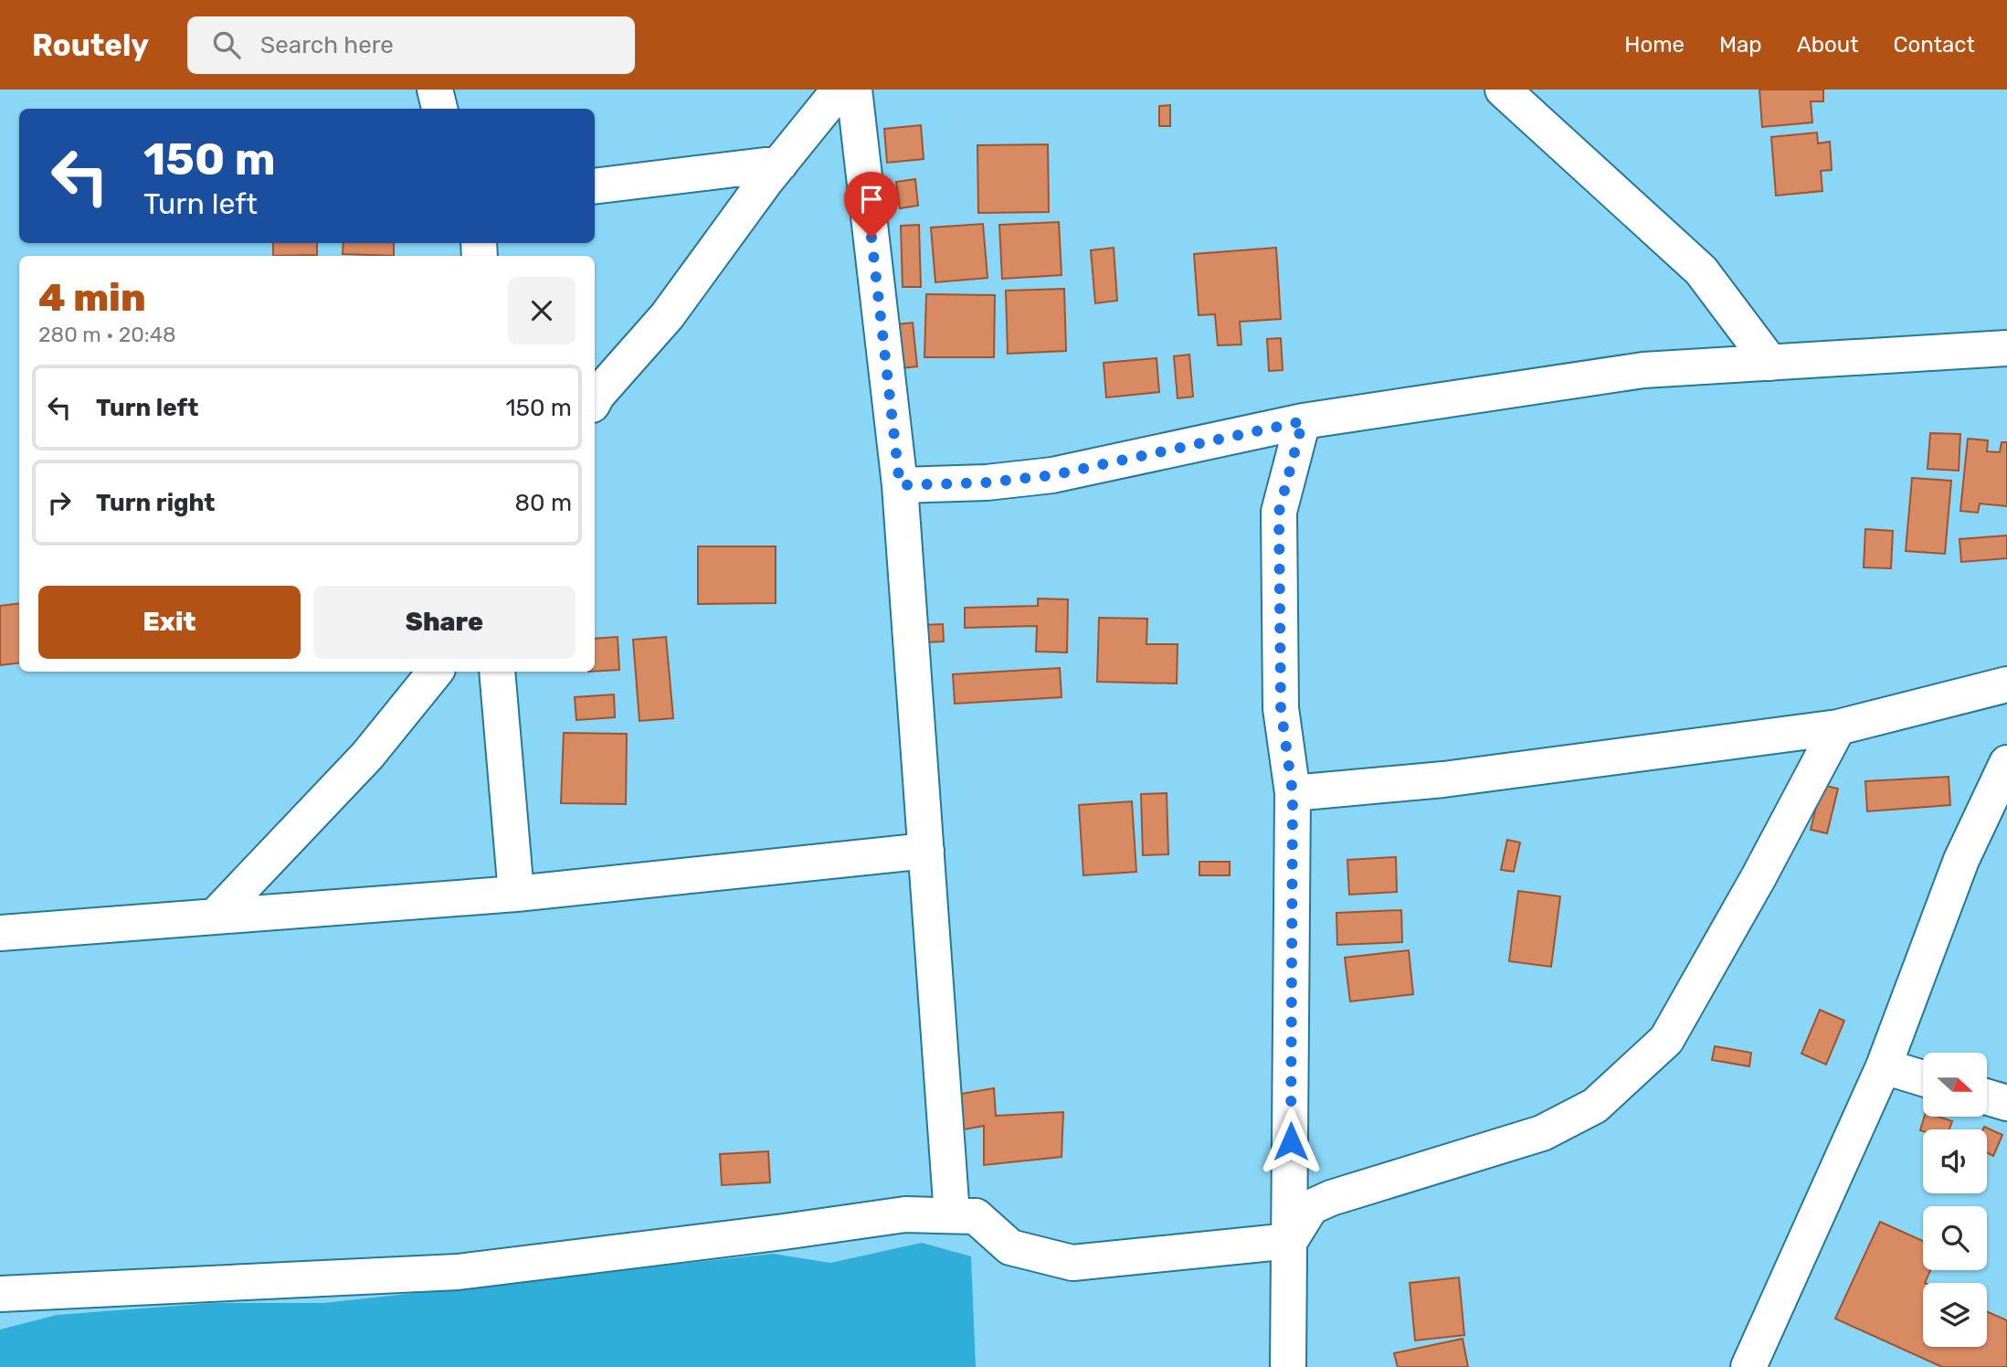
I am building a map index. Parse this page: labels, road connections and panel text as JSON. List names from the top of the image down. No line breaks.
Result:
{"north":"right","page":{"header":"Routely","search":"Search here","nav":["Home","Map","About","Contact"],"turn":["150 m","Turn left"],"heading":["4 min","280 m · 20:48"],"list":[{"name":"Turn left","value":"150 m"},{"name":"Turn right","value":"80 m"}],"buttons":["Exit","Share"]}}
